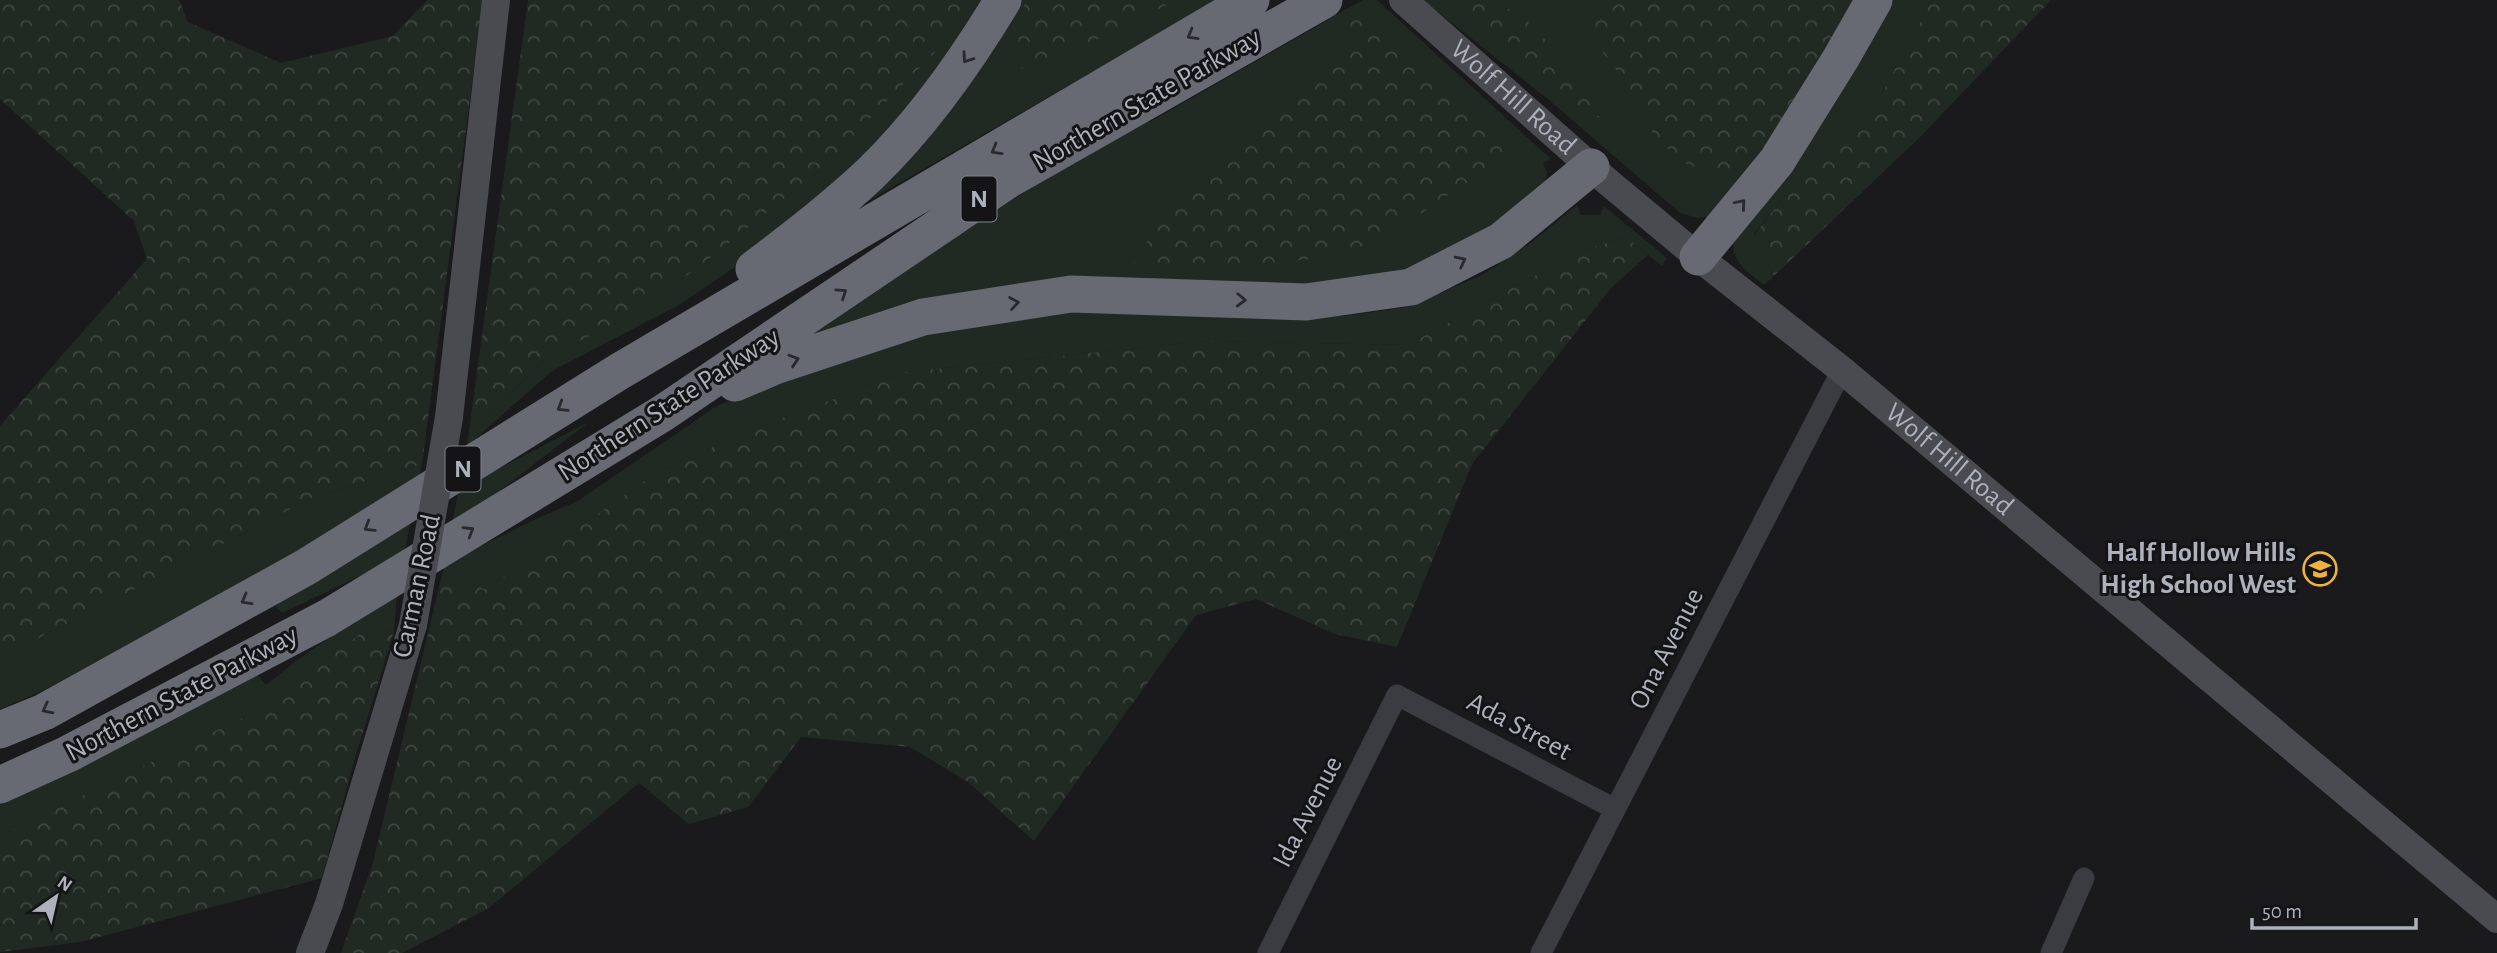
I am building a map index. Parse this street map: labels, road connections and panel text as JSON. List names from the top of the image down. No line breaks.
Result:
{"streets":{"highway":["Northern State Parkway","N"],"street":["Wolf Hill Road","Carman Road","Ona Avenue","Ada Street","Ida Avenue"]},"crossings":[["Wolf Hill Road","Ona Avenue"],["Ona Avenue","Ada Street"],["Ada Street","Ida Avenue"]],"places":{"school or university":["Half Hollow Hills High School West"]},"scale_bar":"50 m","north":"top right"}
